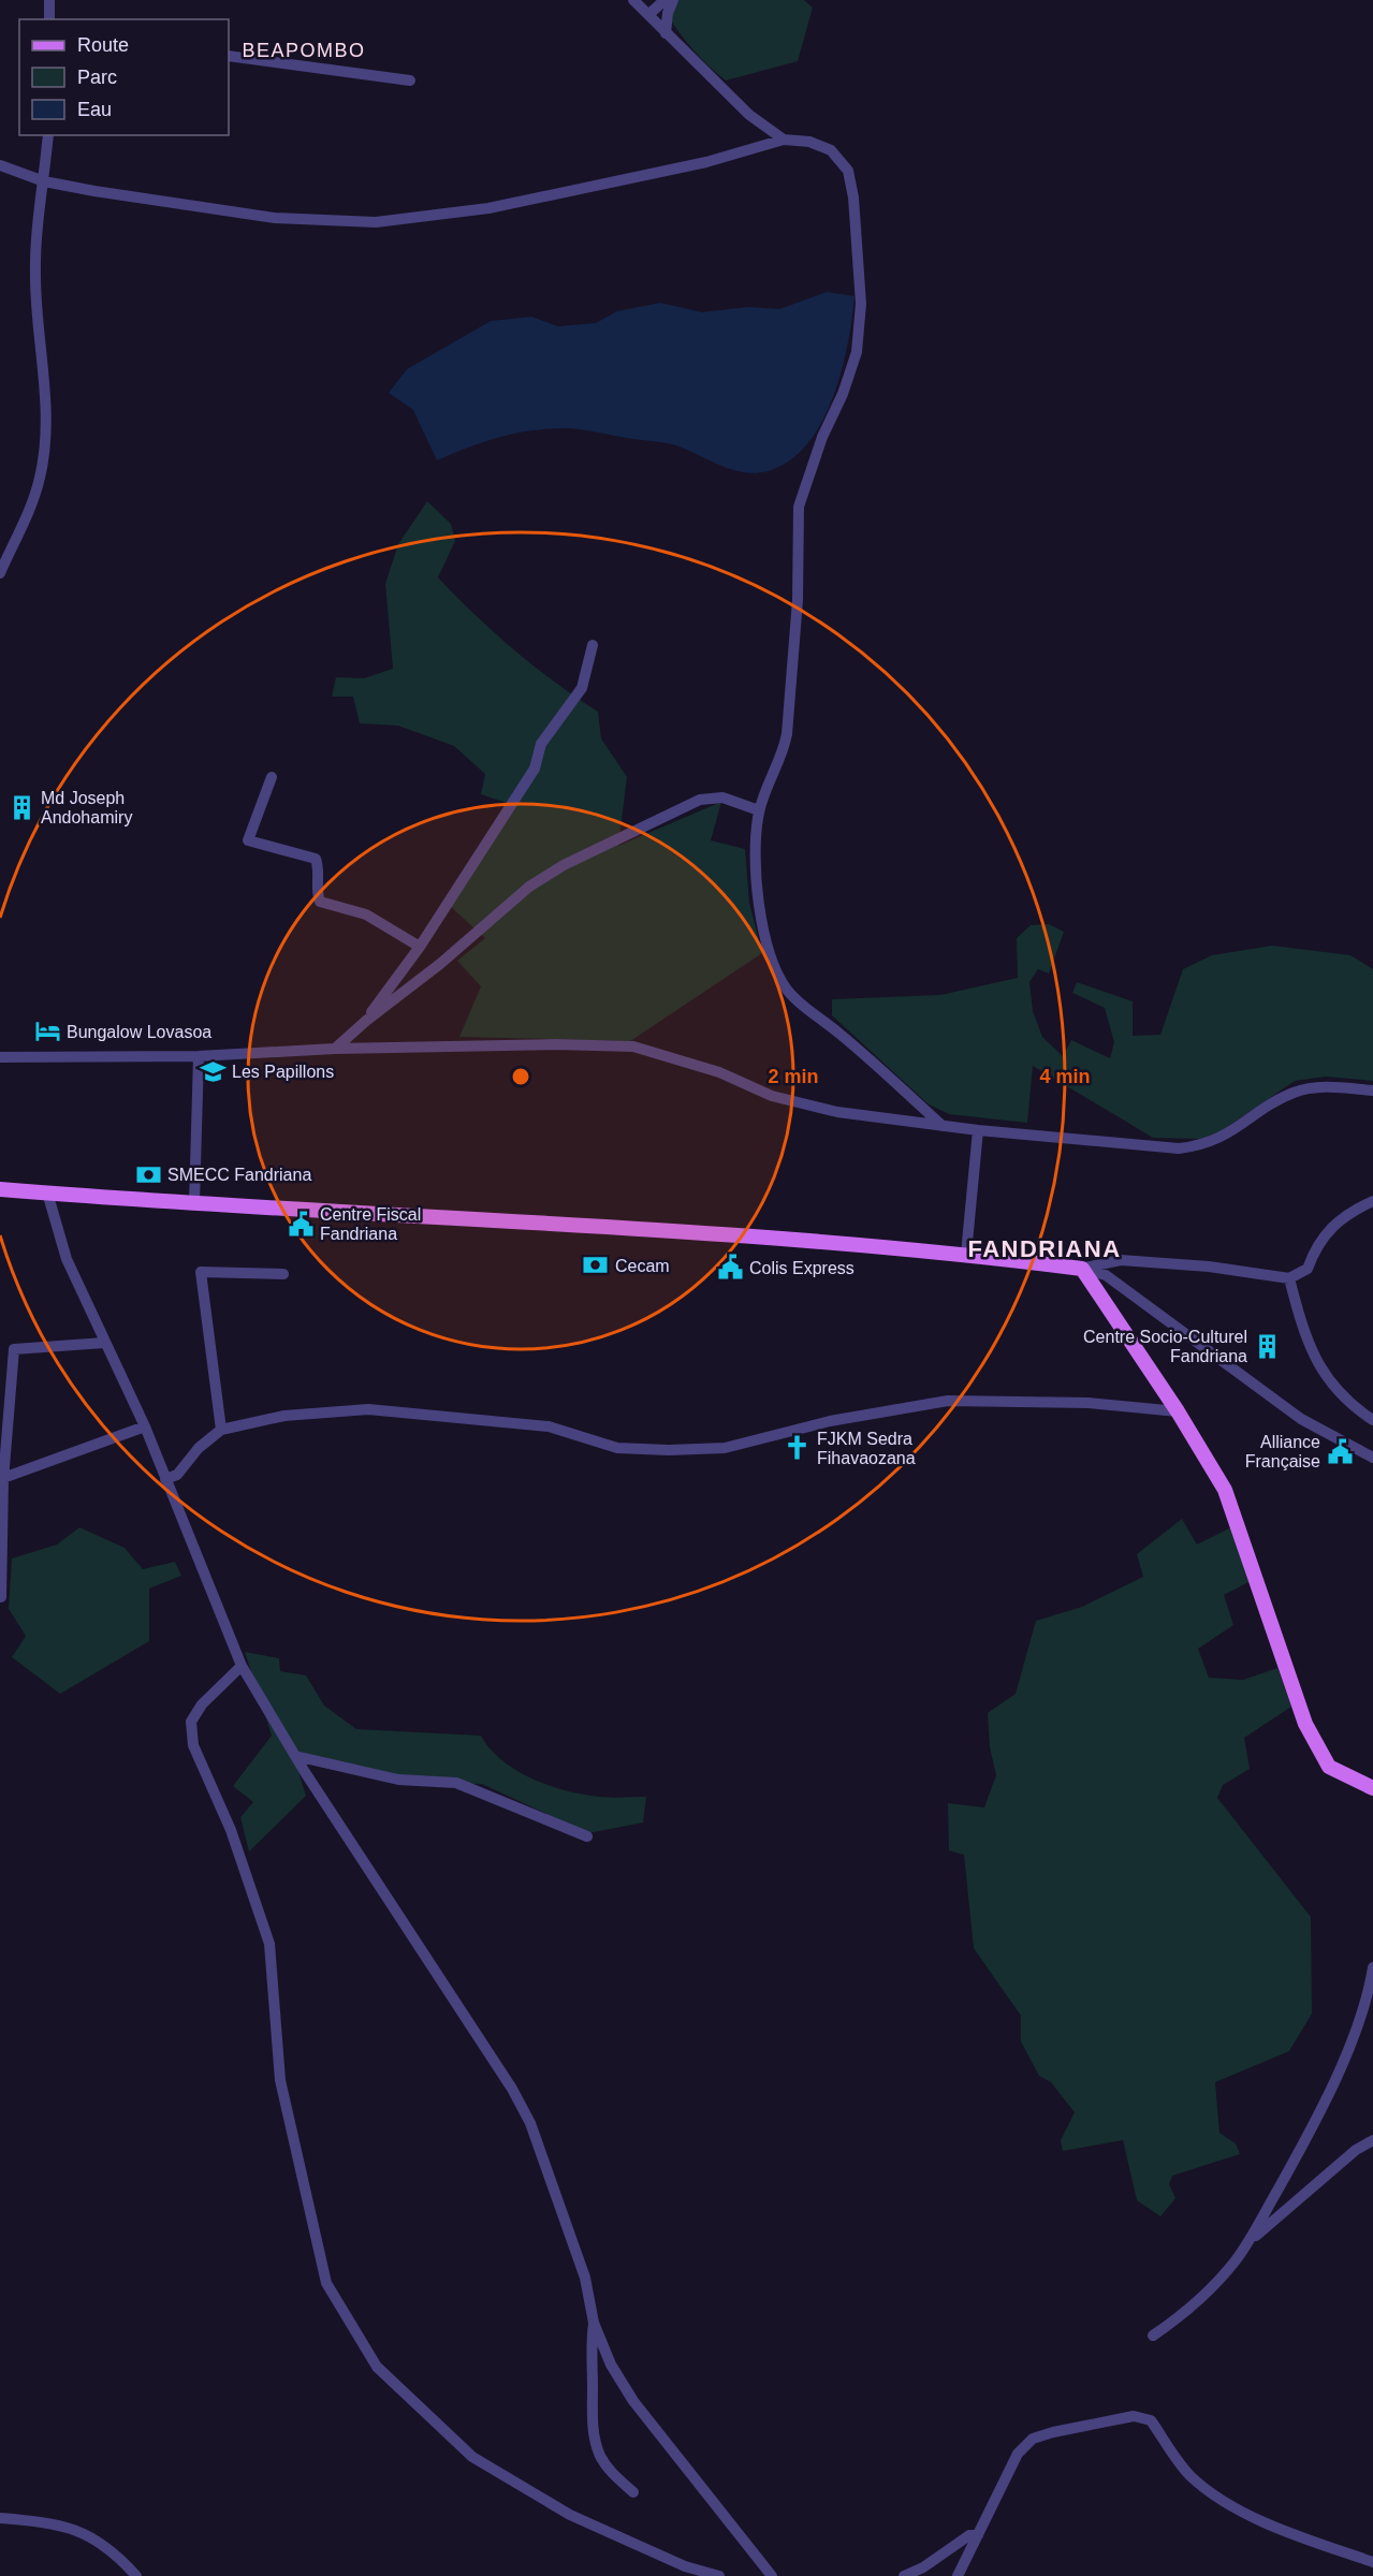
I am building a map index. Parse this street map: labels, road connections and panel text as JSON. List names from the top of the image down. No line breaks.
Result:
{"districts":["BEAPOMBO","FANDRIANA"],"places":{"building":["Md Joseph Andohamiry","Centre Socio-Culturel Fandriana"],"hotel":["Bungalow Lovasoa"],"school or university":["Les Papillons"],"bank":["SMECC Fandriana","Cecam"],"public building":["Centre Fiscal Fandriana","Colis Express","Alliance Française"],"church":["FJKM Sedra Fihavaozana"]},"legend":["Route","Parc","Eau"],"rings":["2 min","4 min"]}
